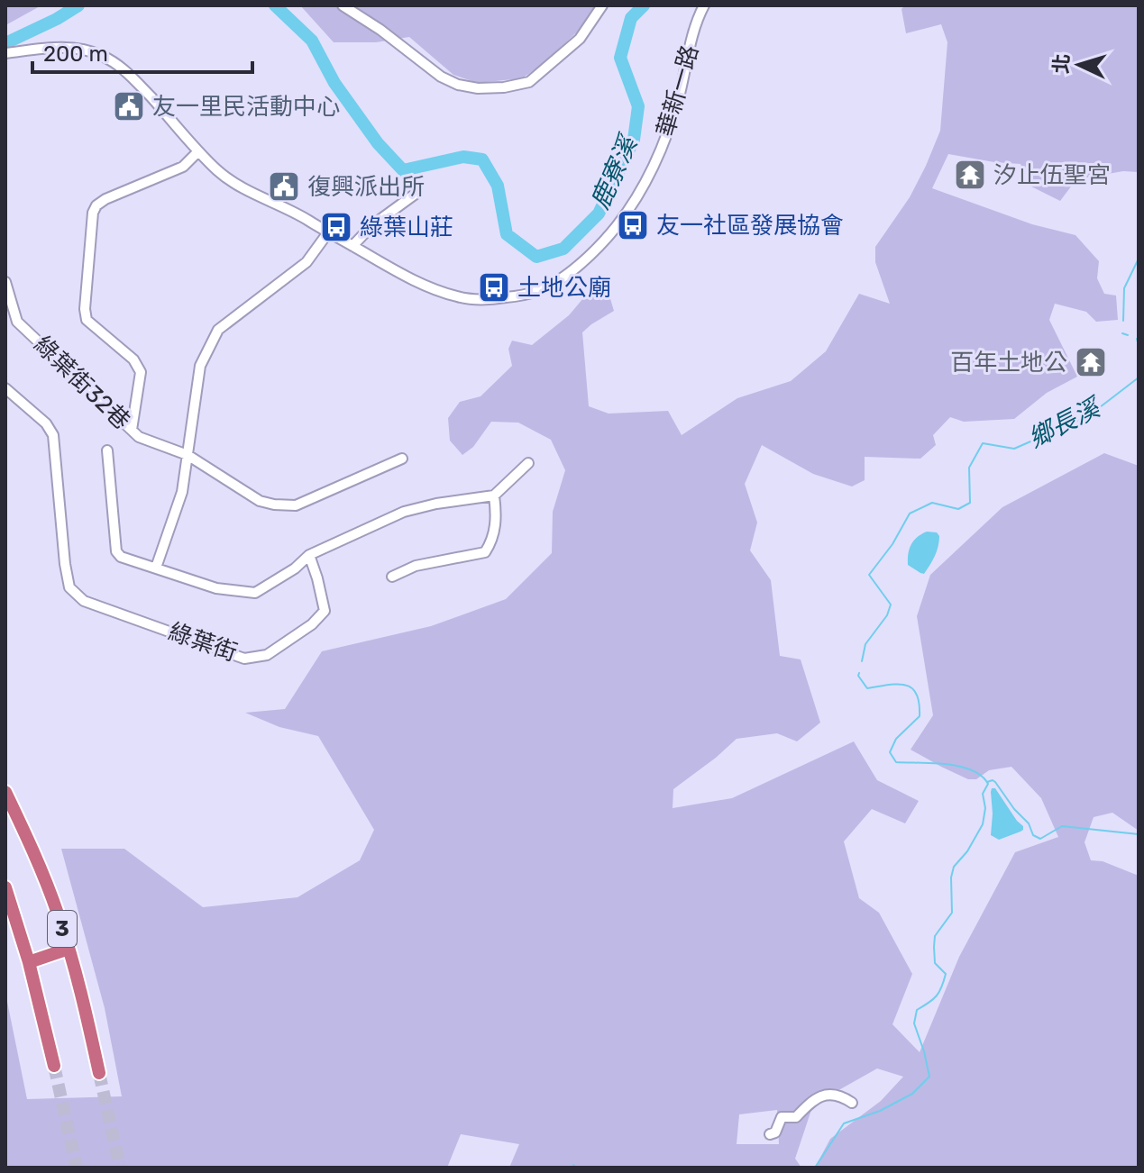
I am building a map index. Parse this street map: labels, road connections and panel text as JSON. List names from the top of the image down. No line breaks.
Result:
{"streets":{"highway":["3"],"street":["華新一路","綠葉街32巷","綠葉街"]},"water":["鹿寮溪","鄉長溪"],"places":{"public building":["友一里民活動中心","復興派出所"],"temple":["汐止伍聖宮","百年土地公"],"bus stop":["友一社區發展協會","綠葉山莊","土地公廟"]},"scale_bar":"200 m","north":"left"}
